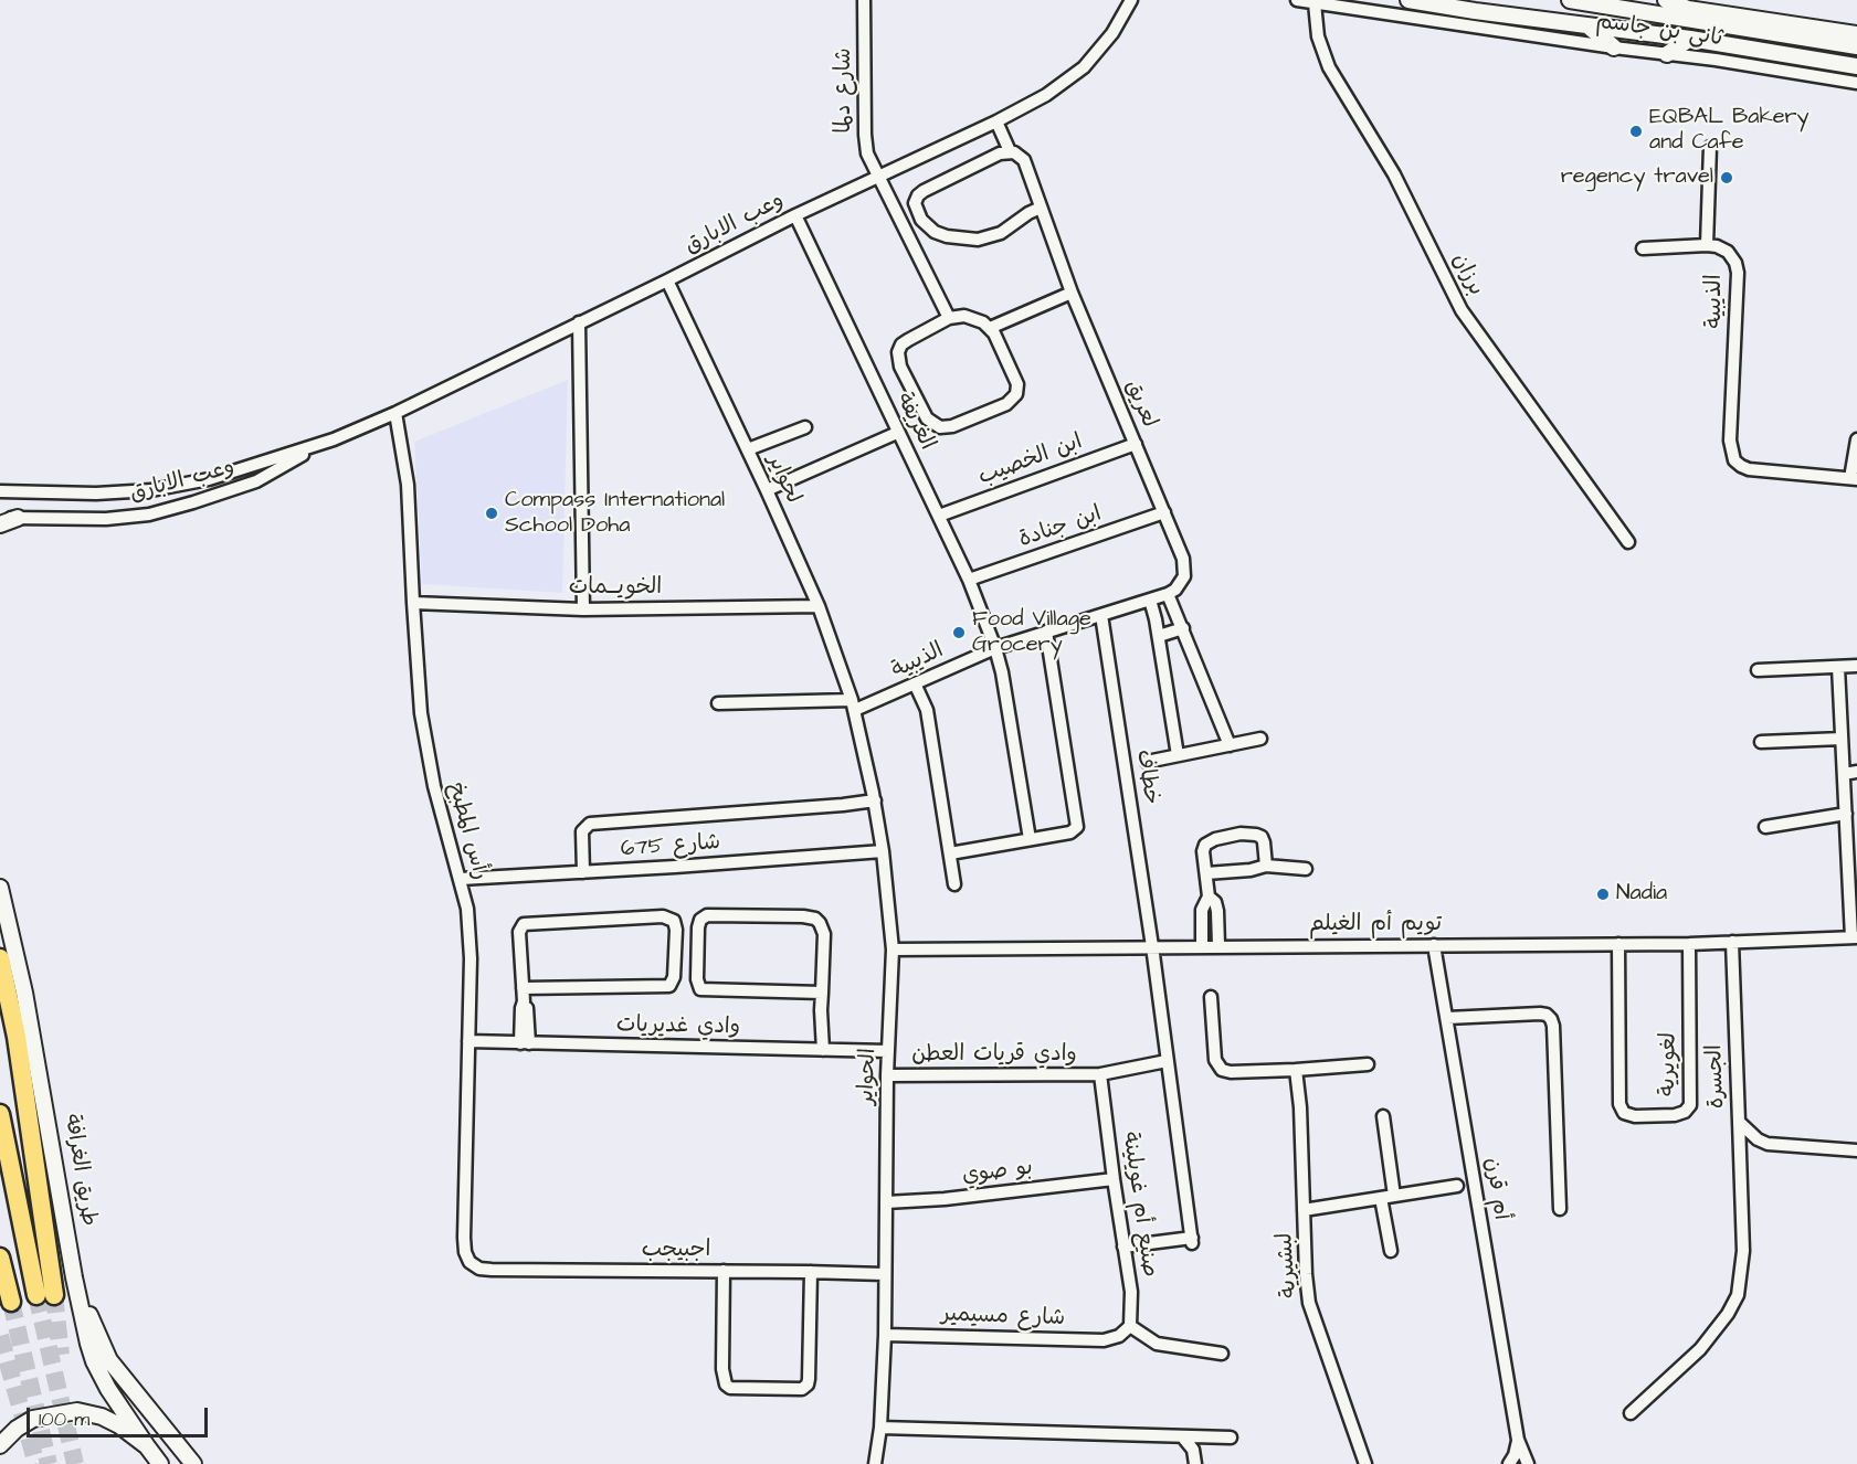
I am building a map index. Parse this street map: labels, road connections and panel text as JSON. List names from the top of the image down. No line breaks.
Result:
{"streets":{"main road":["ثانى بن جاسم","طريق الغرافة"],"street":["شارع دلما","وعب الابارق","برزان","الذيبية","لعريق","الغريفة","ابن الخصيب","لحواير","ابن جنادة","الخويــمات","خطاف","رأس المطبخ","شارع 675","تويم أم الغيلم","وادي غديريات","وادي قريات العطن","لغويرية","الحواير","الجسرة","بو صوي","أم قرن","صنيع أم غويلينة","اجبيجب","لبشيرية","شارع مسيمير"]},"crossings":[["ثانى بن جاسم","برزان"],["شارع دلما","وعب الابارق"],["وعب الابارق","لعريق"],["وعب الابارق","الغريفة"],["وعب الابارق","لحواير"],["وعب الابارق","رأس المطبخ"],["الذيبية","الغريفة"],["الذيبية","لحواير"],["الذيبية","خطاف"],["الذيبية","الحواير"],["لعريق","ابن الخصيب"],["لعريق","ابن جنادة"],["الغريفة","ابن الخصيب"],["الغريفة","ابن جنادة"],["لحواير","الخويــمات"],["لحواير","الحواير"],["الخويــمات","رأس المطبخ"],["خطاف","تويم أم الغيلم"],["رأس المطبخ","شارع 675"],["رأس المطبخ","وادي غديريات"],["رأس المطبخ","اجبيجب"],["شارع 675","الحواير"],["تويم أم الغيلم","لغويرية"],["تويم أم الغيلم","الحواير"],["تويم أم الغيلم","الجسرة"],["تويم أم الغيلم","أم قرن"],["وادي غديريات","الحواير"],["وادي قريات العطن","الحواير"],["وادي قريات العطن","صنيع أم غويلينة"],["الحواير","بو صوي"],["الحواير","اجبيجب"],["الحواير","شارع مسيمير"],["بو صوي","صنيع أم غويلينة"],["صنيع أم غويلينة","شارع مسيمير"]],"places":["EQBAL Bakery and Cafe","regency travel","Compass International School Doha","Food Village Grocery","Nadia"],"scale_bar":"100 m"}
